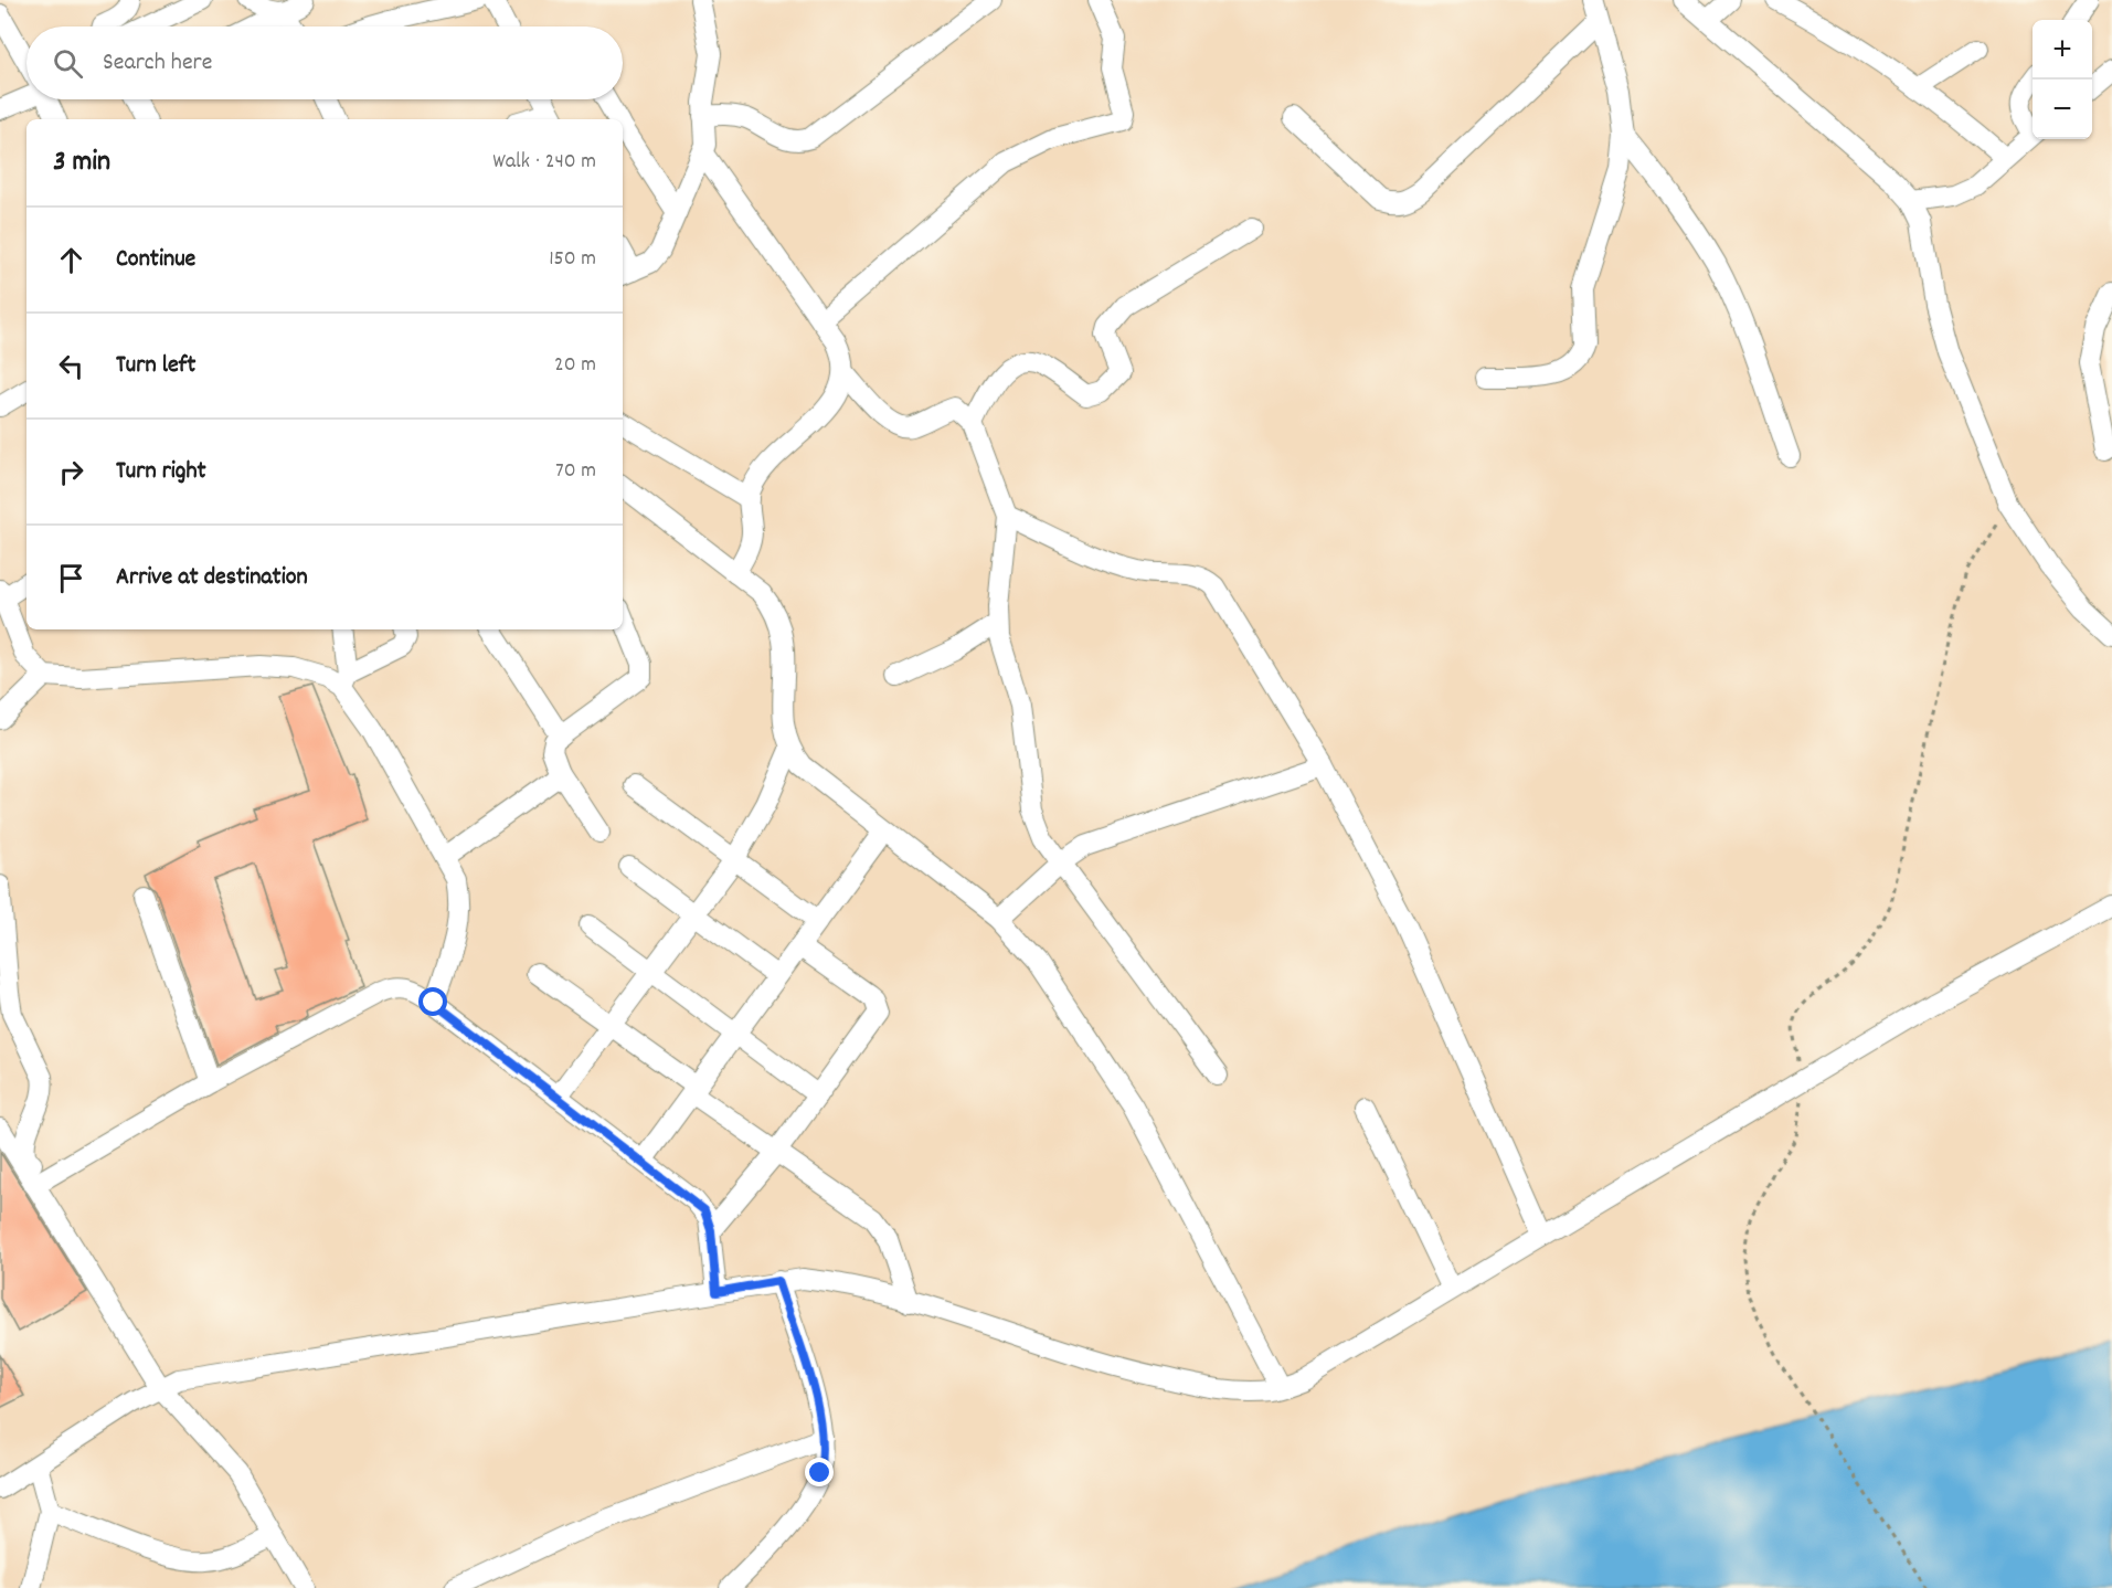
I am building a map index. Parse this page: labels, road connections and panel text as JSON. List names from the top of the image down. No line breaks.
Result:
{"page":{"map_buttons":["+","−"],"search":"Search here","heading":["3 min","Walk · 240 m"],"list":[["Continue","150 m"],["Turn left","20 m"],["Turn right","70 m"],"Arrive at destination"]}}
